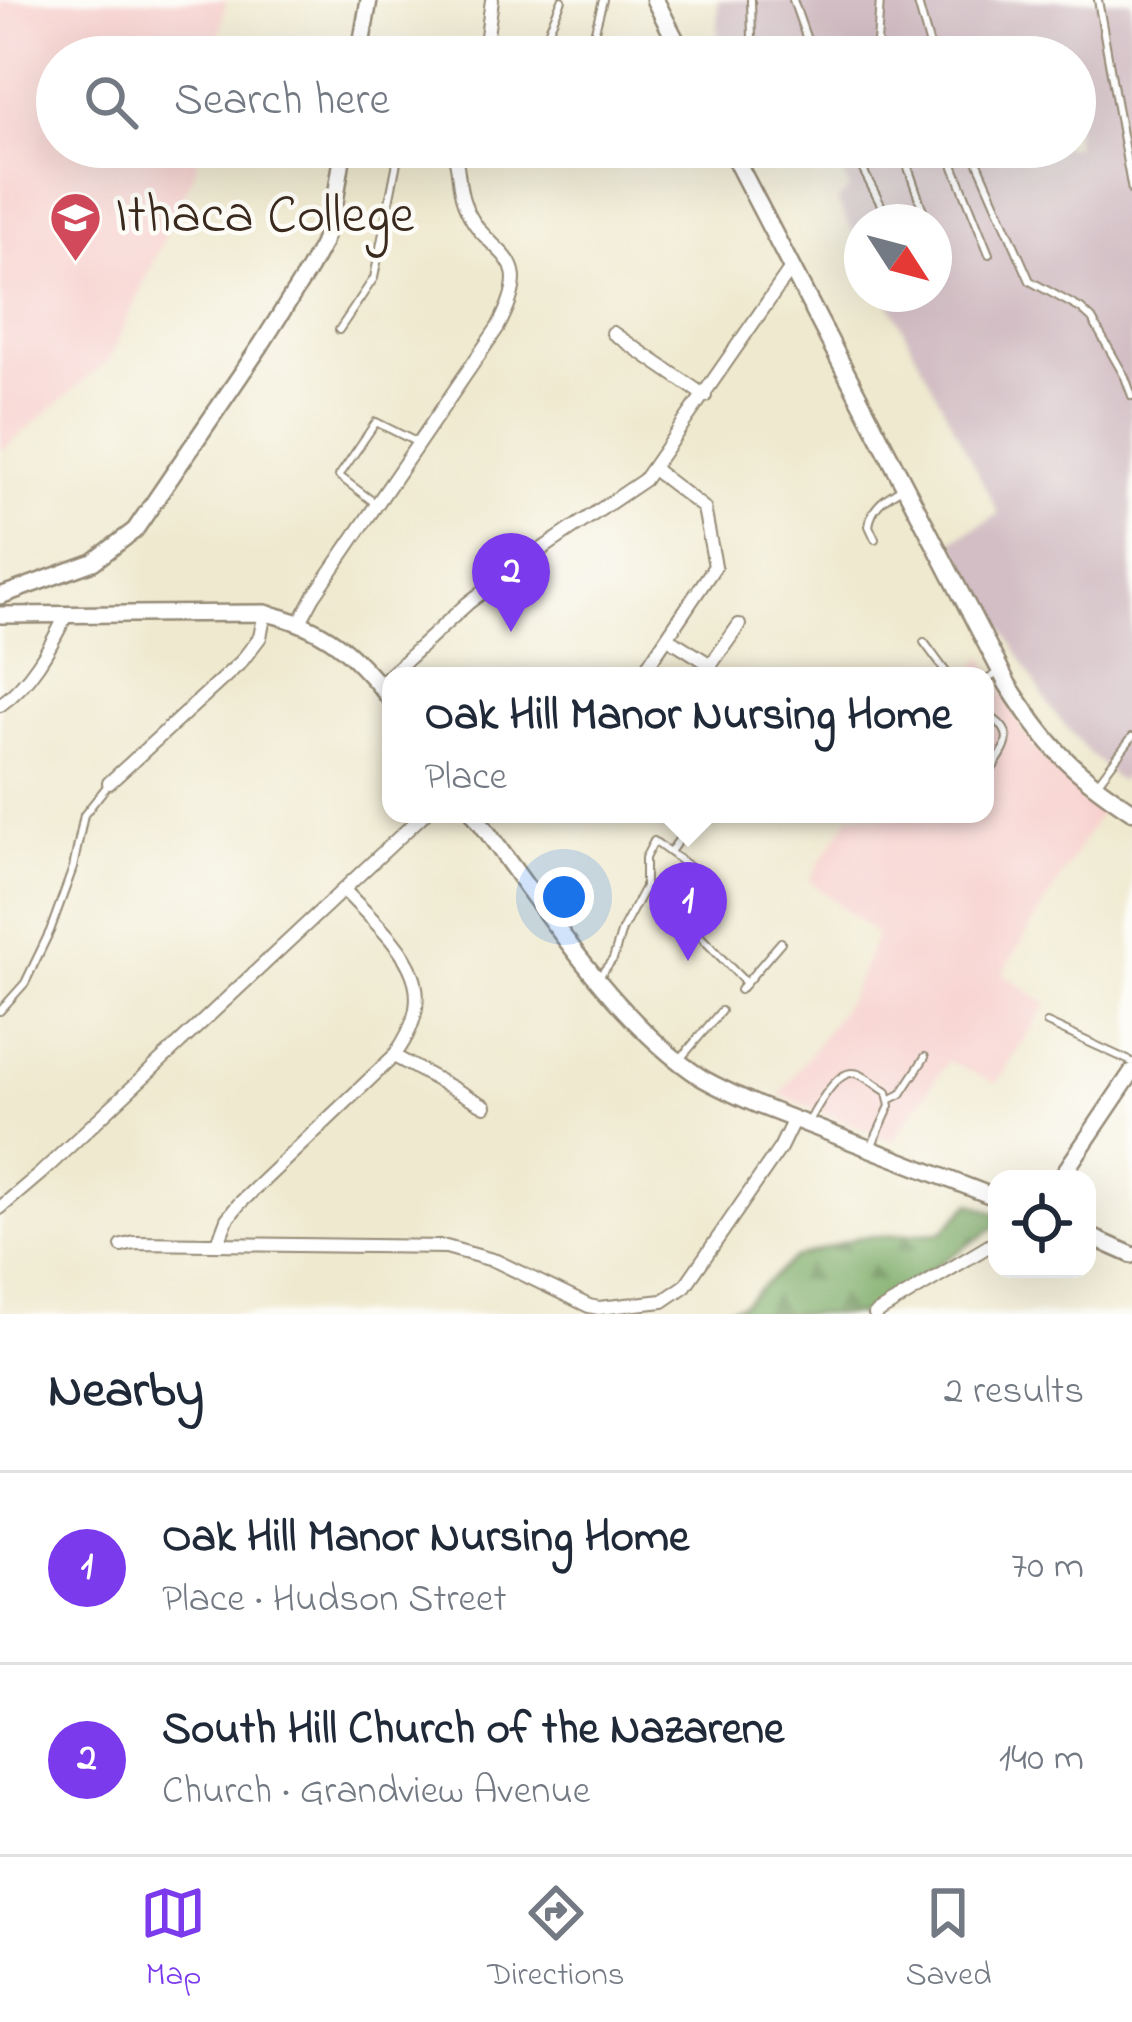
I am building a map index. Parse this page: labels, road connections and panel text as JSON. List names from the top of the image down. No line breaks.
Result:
{"places":{"school or university":["Ithaca College"]},"north":"bottom right","page":{"search":"Search here","pins":["2","1"],"popup":["Oak Hill Manor Nursing Home","Place"],"heading":["Nearby","2 results"],"list":[{"mark":"1","name":"Oak Hill Manor Nursing Home","note":"Place · Hudson Street","value":"70 m"},{"mark":"2","name":"South Hill Church of the Nazarene","note":"Church · Grandview Avenue","value":"140 m"}],"nav":["Map","Directions","Saved"]}}
